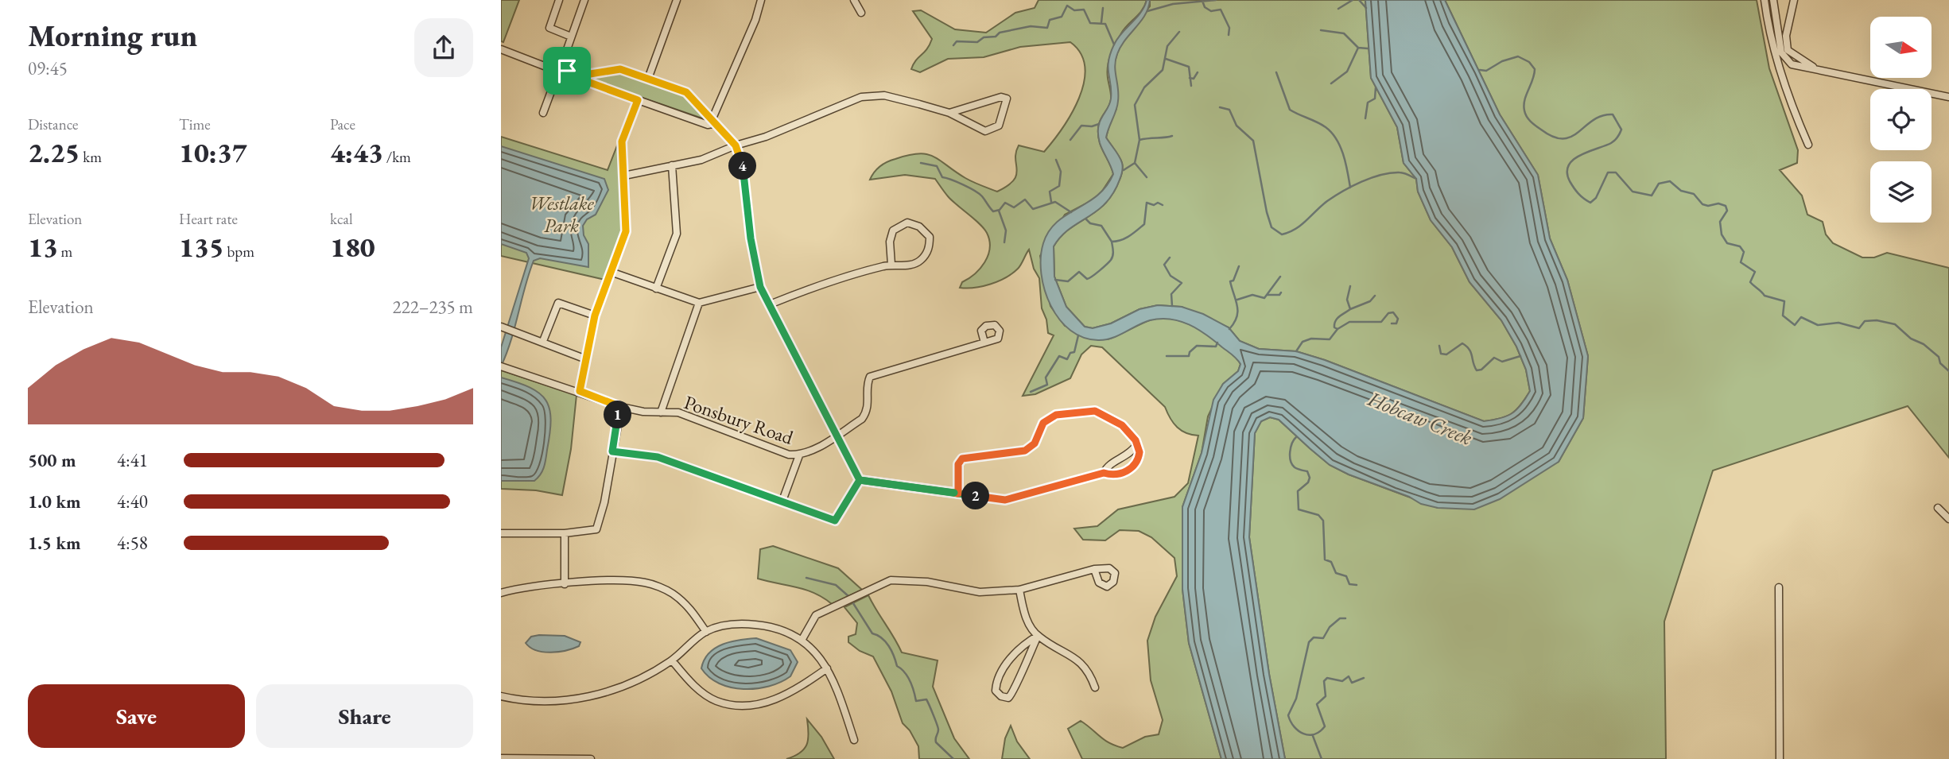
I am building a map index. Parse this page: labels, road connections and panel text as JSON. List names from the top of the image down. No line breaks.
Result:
{"streets":{"street":["Ponsbury Road"]},"water":["Hobcaw Creek"],"parks":["Westlake Park"],"north":"right","page":{"heading":["Morning run","09:45"],"stats":[["Distance","2.25 km"],["Time","10:37"],["Pace","4:43 /km"],["Elevation","13 m"],["Heart rate","135 bpm"],["kcal","180"]],"pins":["4","1","2"],"chart":["Elevation","222–235 m"],"list":[{"name":"500 m","note":"4:41"},{"name":"1.0 km","note":"4:40"},{"name":"1.5 km","note":"4:58"}],"buttons":["Save","Share"]}}
